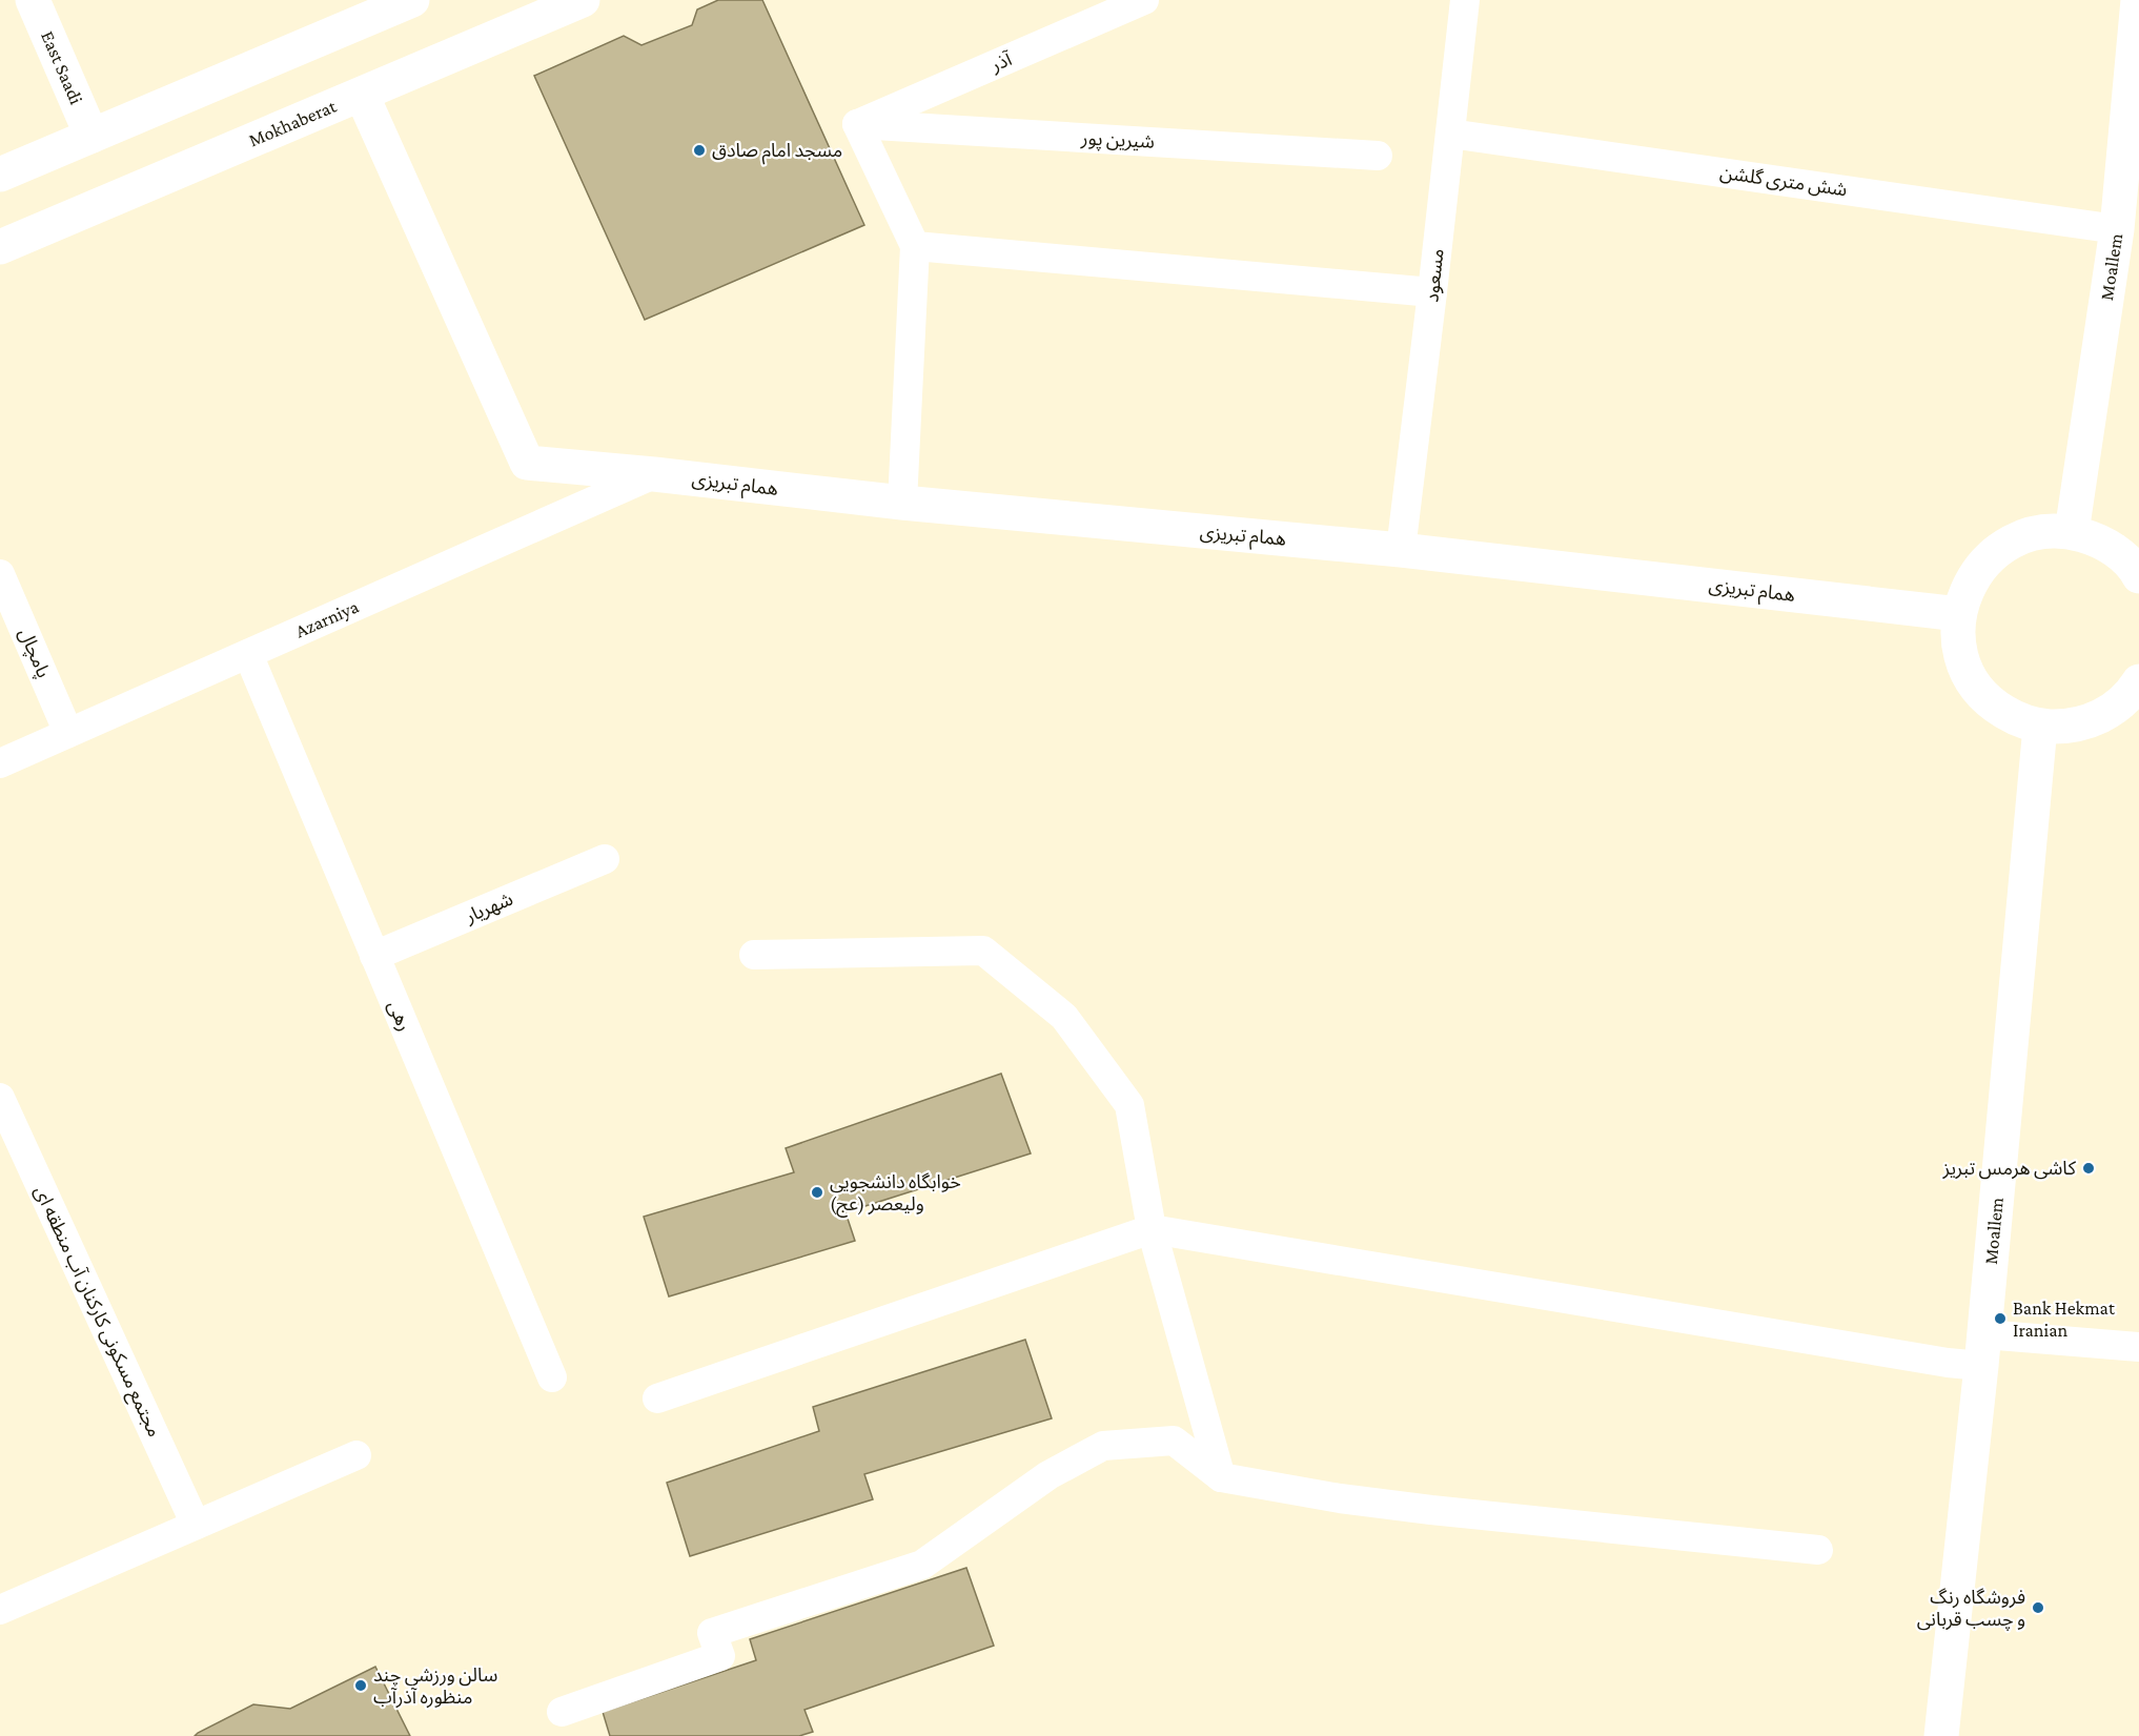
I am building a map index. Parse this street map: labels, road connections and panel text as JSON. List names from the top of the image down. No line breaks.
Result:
{"streets":{"main road":["East Saadi","Mokhaberat","Moallem","همام تبریزی"],"street":["آذر","شیرین پور","شش متری گلشن","مسعود","Azarniya","پامچال","شهریار","رهی","مجتمع مسکونی کارکنان آب منطقه ای"]},"crossings":[["آذر","شیرین پور"],["Mokhaberat","همام تبریزی"],["شش متری گلشن","Moallem"],["شش متری گلشن","مسعود"],["مسعود","همام تبریزی"],["همام تبریزی","Azarniya"],["Azarniya","پامچال"],["Azarniya","رهی"],["شهریار","رهی"]],"places":["مسجد امام صادق","کاشی هرمس تبریز","خوابگاه دانشجویی ولیعصر (عج)","Bank Hekmat Iranian","فروشگاه رنگ و چسب قربانی","سالن ورزشی چند منظوره آذرآب"]}
